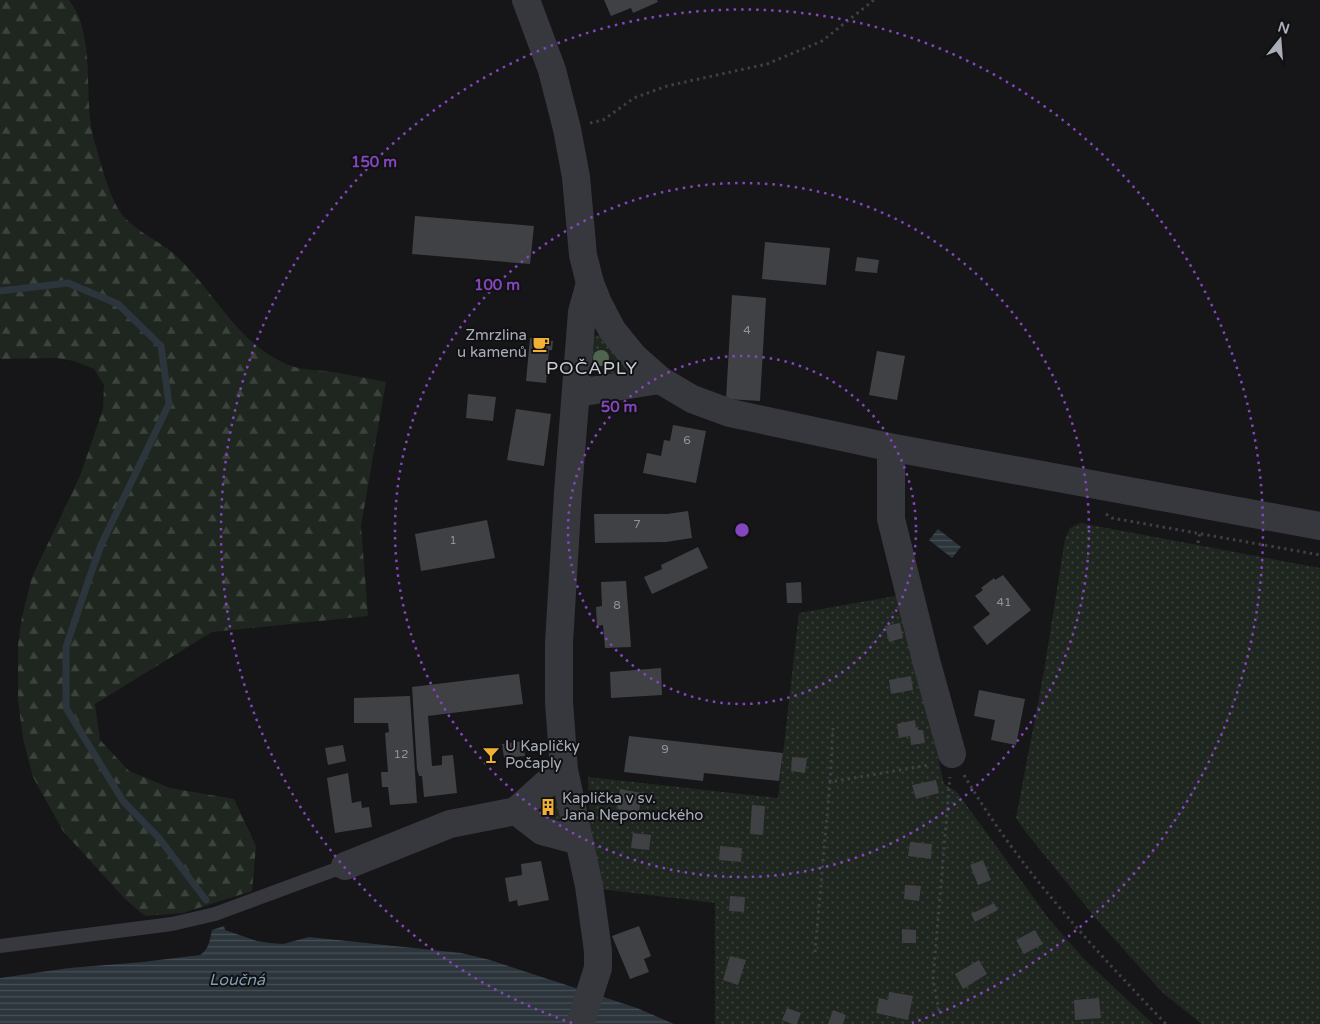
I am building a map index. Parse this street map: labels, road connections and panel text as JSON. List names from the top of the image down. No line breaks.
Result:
{"districts":["POČAPLY"],"water":["Loučná"],"places":{"cafe":["Zmrzlina u kamenů"],"bar":["U Kapličky Počaply"],"building":["Kaplička v sv. Jana Nepomuckého"]},"house_numbers":["4","6","7","1","41","8","9","12"],"north":"top","rings":["150 m","100 m","50 m"]}
